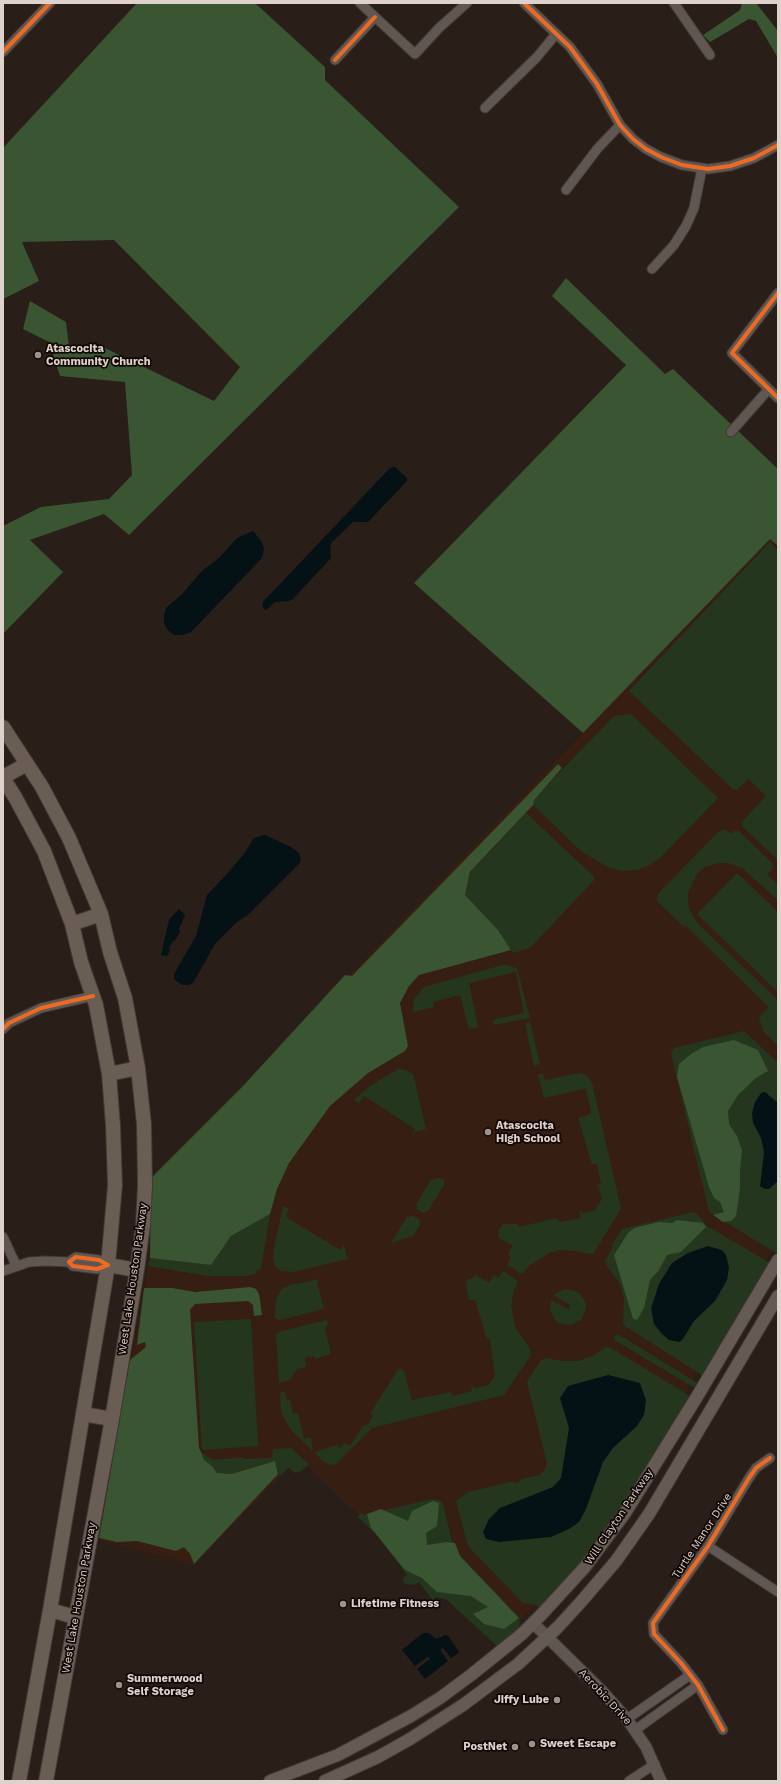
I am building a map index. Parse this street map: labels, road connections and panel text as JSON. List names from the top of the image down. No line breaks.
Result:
{"streets":{"main road":["West Lake Houston Parkway","Will Clayton Parkway"],"street":["Turtle Manor Drive","Aerobic Drive"]},"crossings":[["Will Clayton Parkway","Aerobic Drive"]],"places":["Atascocita Community Church","Atascocita High School","Lifetime Fitness","Summerwood Self Storage","Jiffy Lube","Sweet Escape","PostNet"]}
